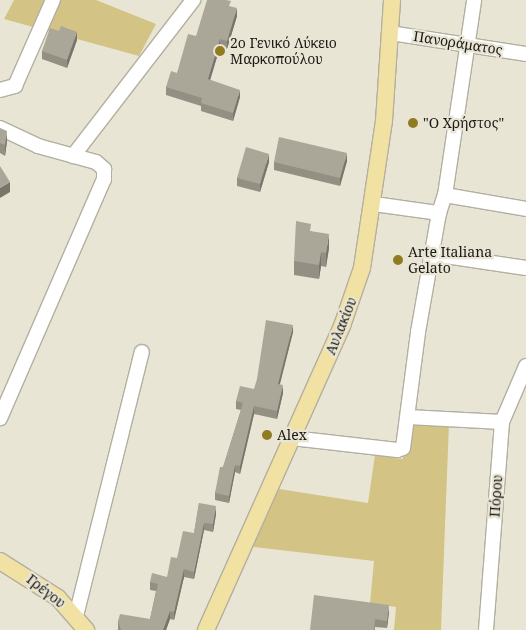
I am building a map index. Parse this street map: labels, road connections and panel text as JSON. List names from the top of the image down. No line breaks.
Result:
{"streets":{"main road":["Αυλακίου","Γρέγου"],"street":["Πανοράματος","Πόρου"]},"crossings":[["Πανοράματος","Αυλακίου"]],"places":["2ο Γενικό Λύκειο Μαρκοπούλου","\"Ο Χρήστος\"","Arte Italiana Gelato","Alex"]}
